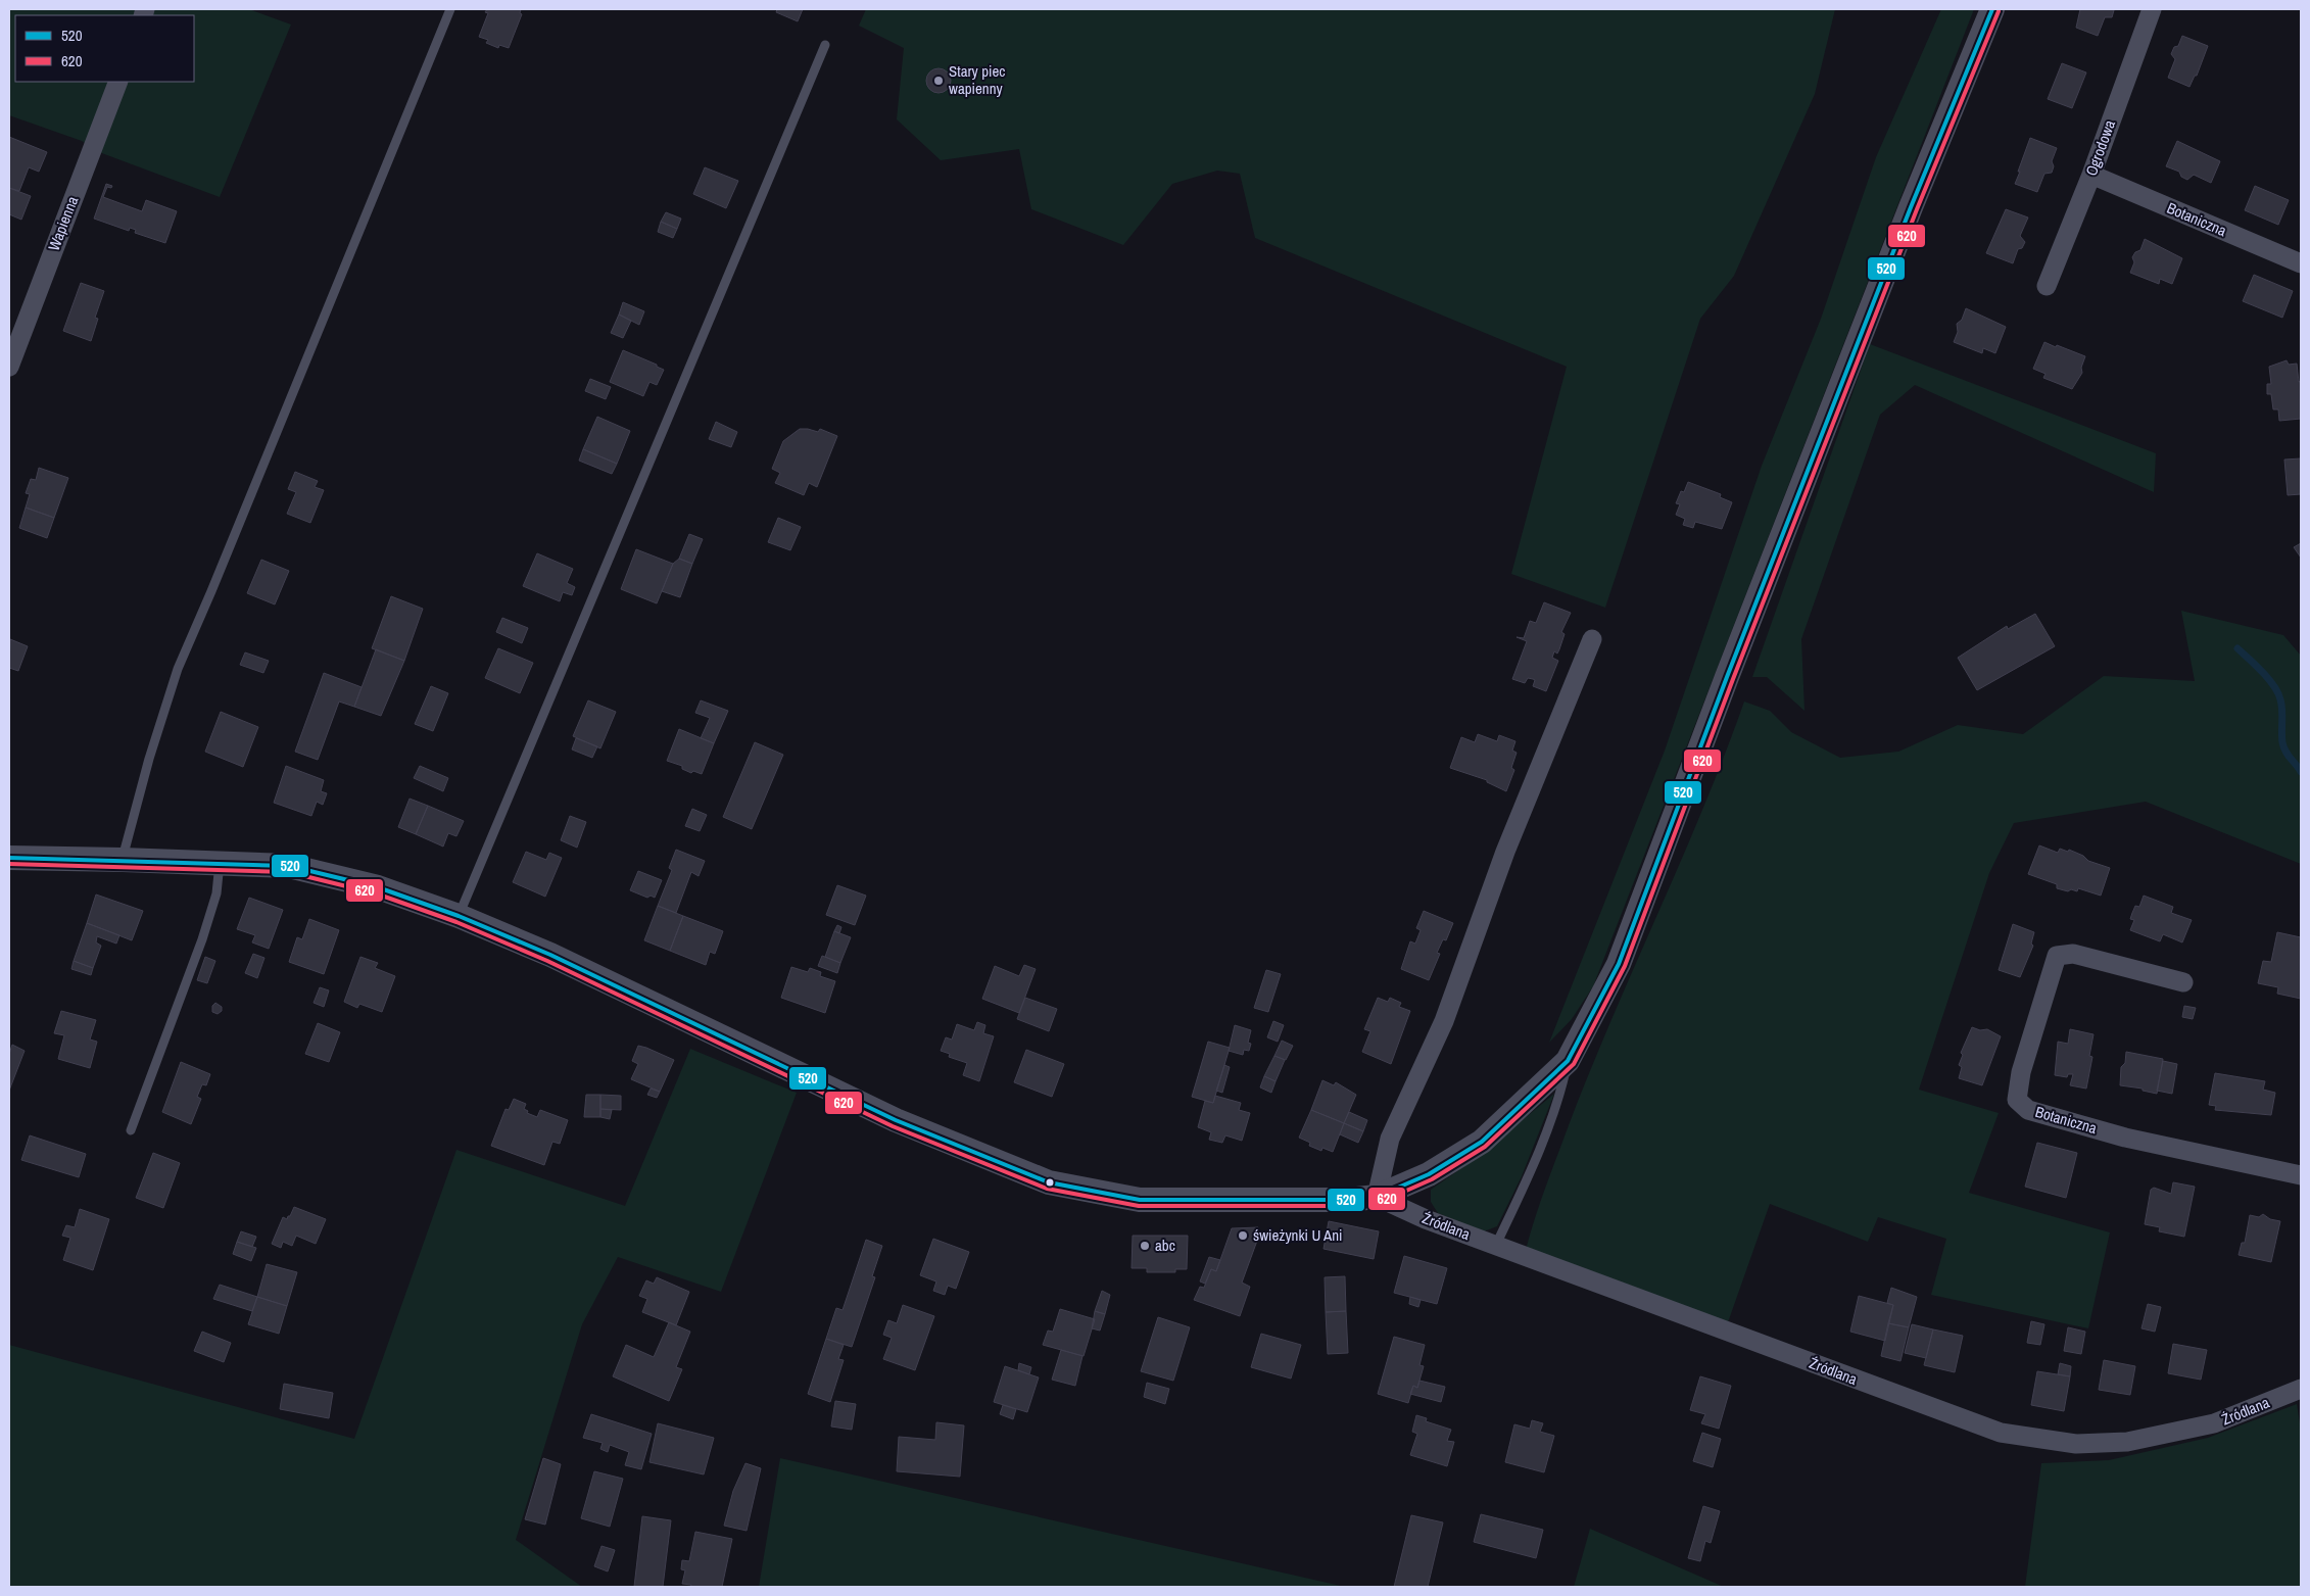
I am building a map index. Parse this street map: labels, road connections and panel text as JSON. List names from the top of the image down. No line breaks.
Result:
{"streets":{"street":["Ogrodowa","Botaniczna","Wapienna","Źródlana"]},"crossings":[["Ogrodowa","Botaniczna"]],"places":["Stary piec wapienny","świeżynki U Ani","abc"],"lines":["transit line 520","transit line 620"],"legend":["520","620"]}
